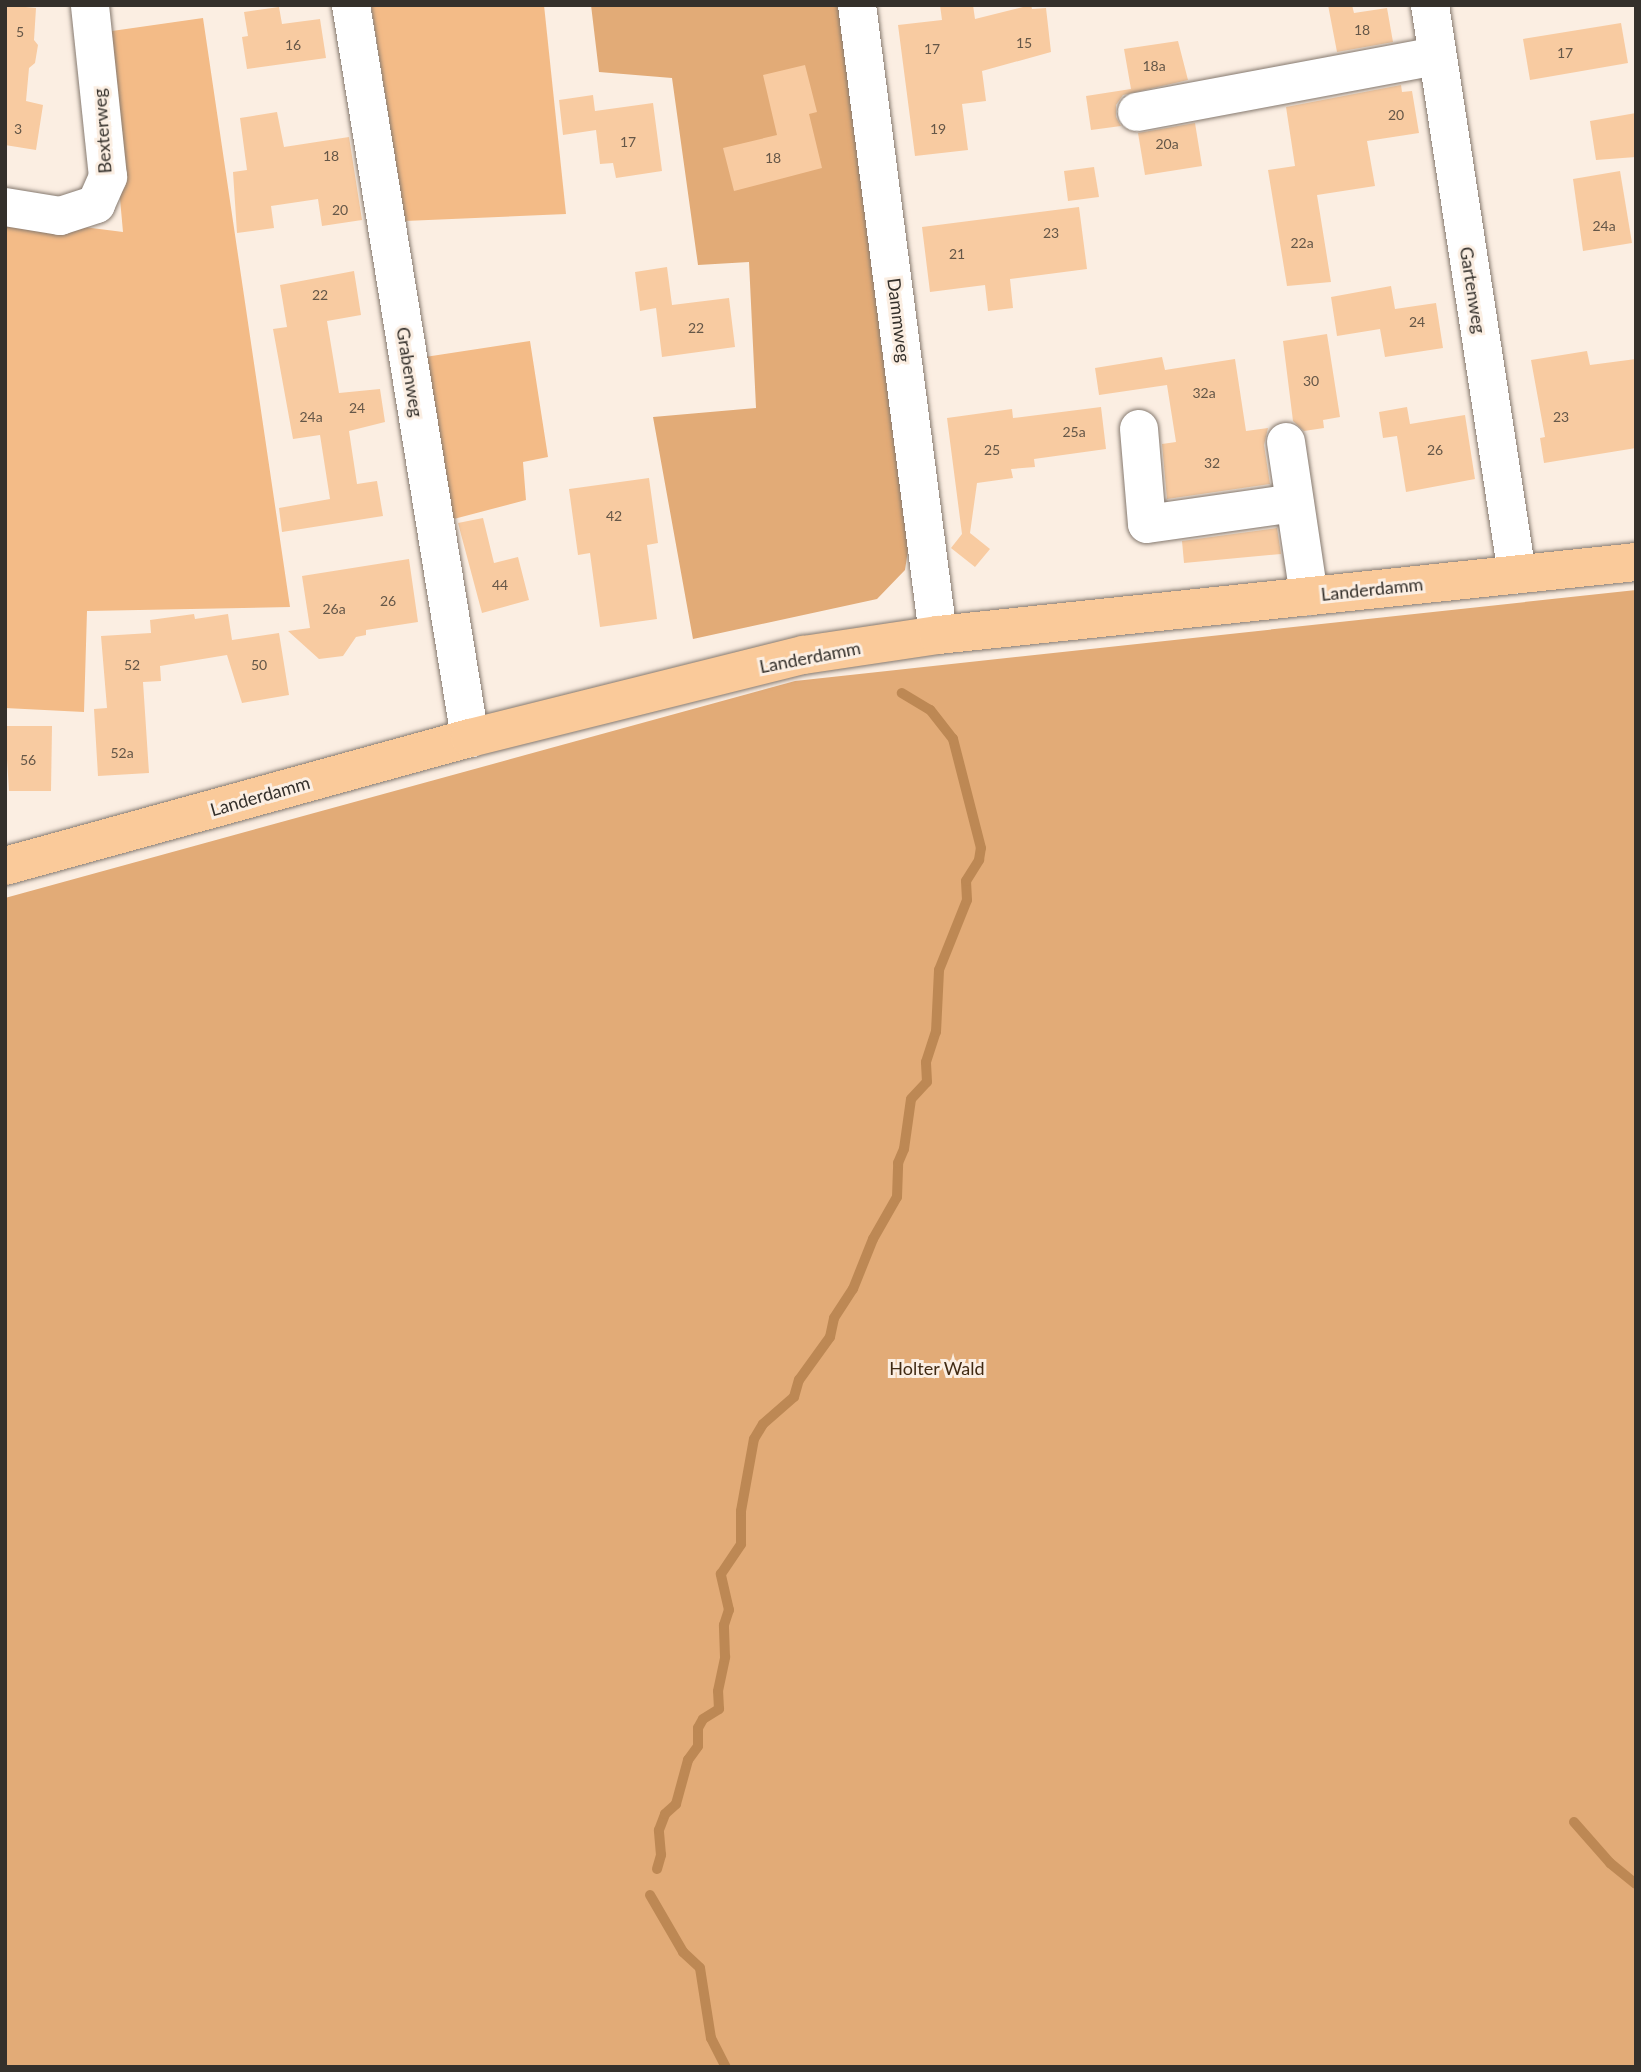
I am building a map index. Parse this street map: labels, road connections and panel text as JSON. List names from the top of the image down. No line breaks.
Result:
{"streets":{"main road":["Landerdamm"],"street":["Bexterweg","Gartenweg","Dammweg","Grabenweg"]},"crossings":[["Gartenweg","Landerdamm"],["Dammweg","Landerdamm"],["Grabenweg","Landerdamm"]],"parks":["Holter Wald"],"house_numbers":["18","5","15","16","17","17","18a","20","3","19","17","20a","18","18","20","24a","23","22a","21","22","24","22","30","32a","24","24a","23","25a","25","26","32","42","44","26","26a","52","50","52a","56"]}
